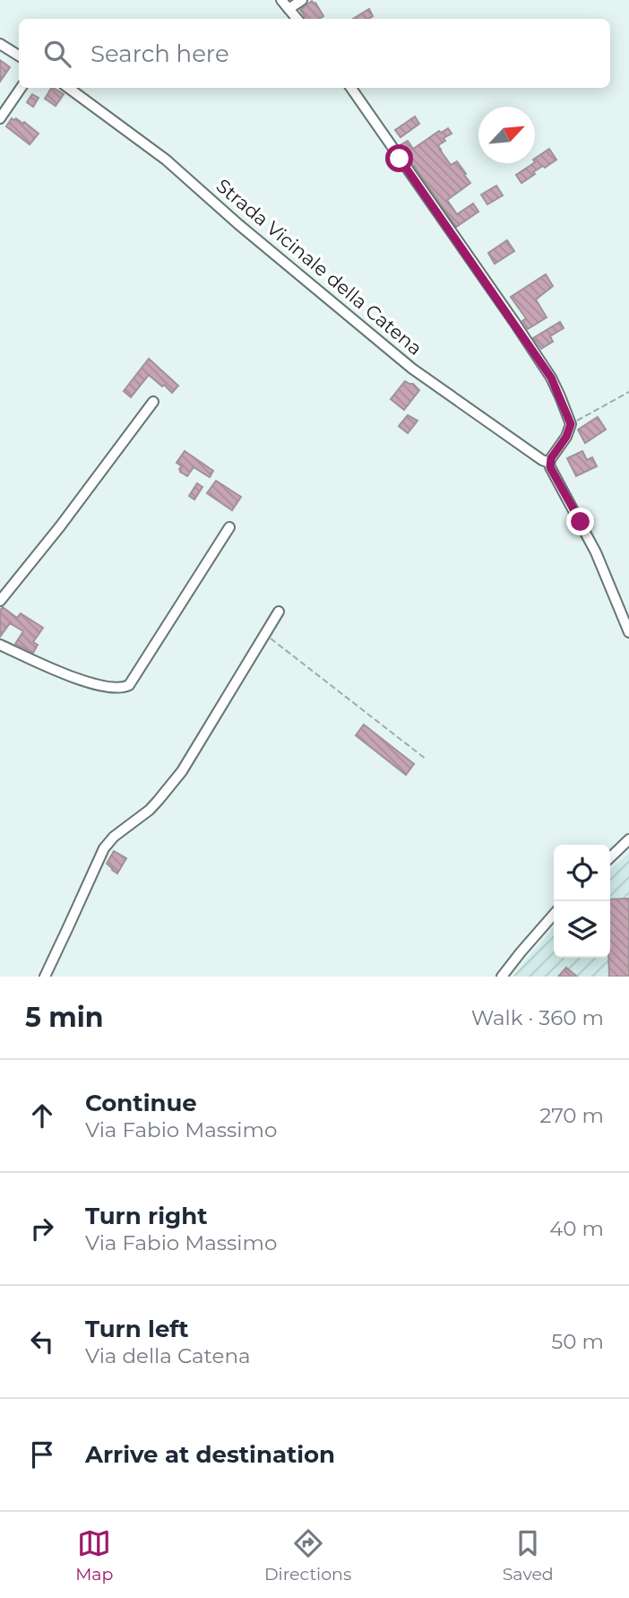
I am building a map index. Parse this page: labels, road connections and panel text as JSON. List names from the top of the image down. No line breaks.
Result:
{"streets":{"street":["Strada Vicinale della Catena"]},"north":"top right","page":{"search":"Search here","heading":["5 min","Walk · 360 m"],"list":[["Continue","Via Fabio Massimo","270 m"],["Turn right","Via Fabio Massimo","40 m"],["Turn left","Via della Catena","50 m"],"Arrive at destination"],"nav":["Map","Directions","Saved"]}}
